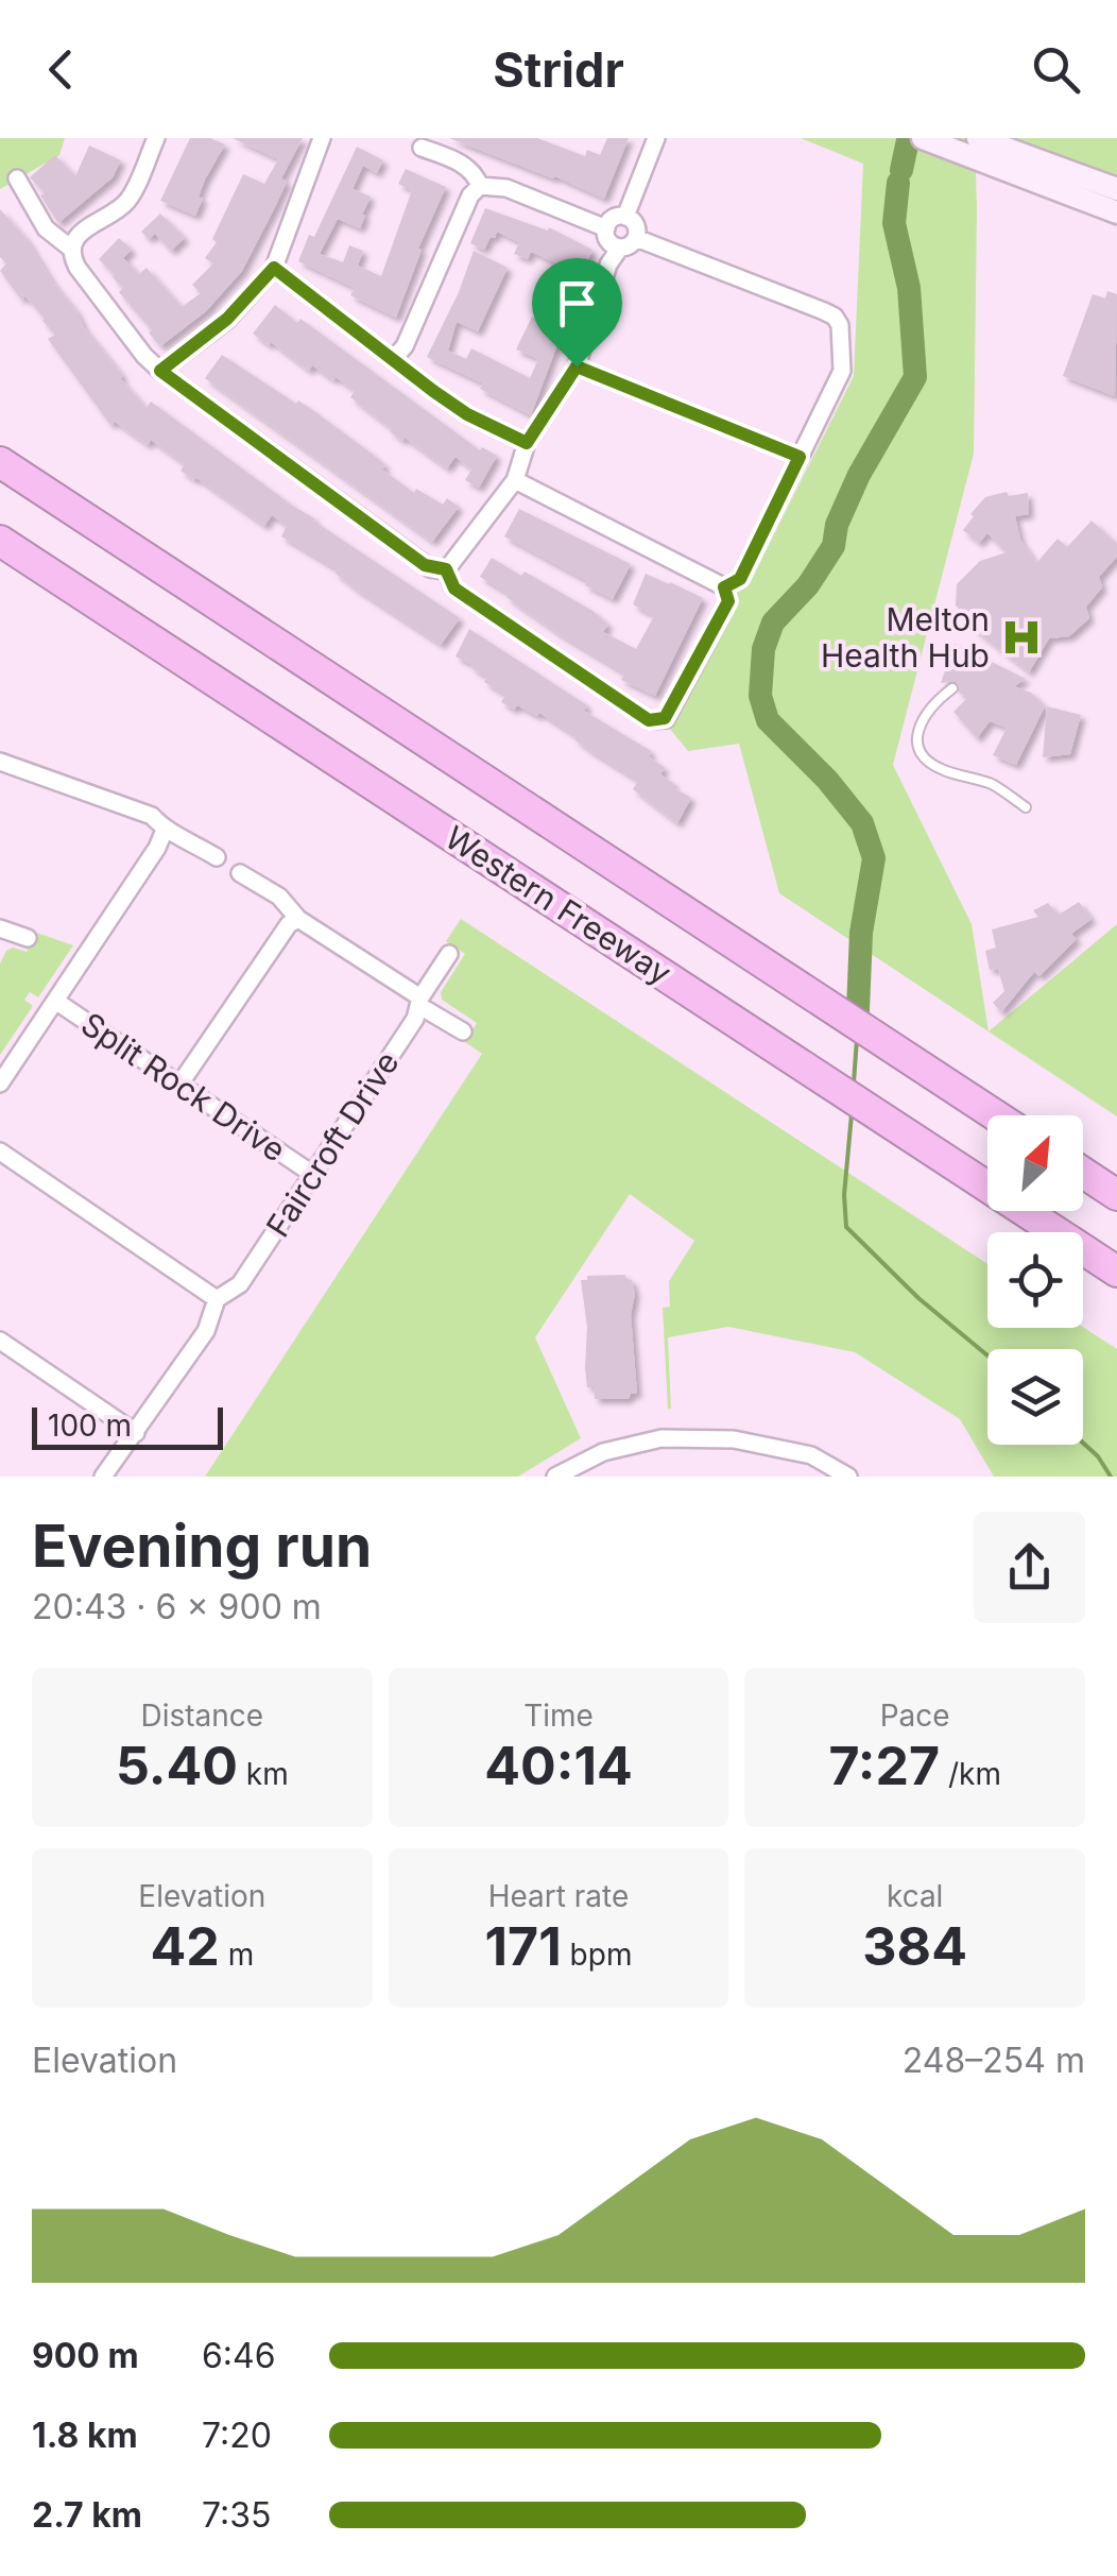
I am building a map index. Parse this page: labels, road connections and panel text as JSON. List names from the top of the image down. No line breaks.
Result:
{"streets":{"highway":["Western Freeway"],"street":["Split Rock Drive","Faircroft Drive"]},"crossings":[["Split Rock Drive","Faircroft Drive"]],"places":{"hospital":["Melton Health Hub"]},"scale_bar":"100 m","north":"top right","page":{"header":"Stridr","scale":"100 m","heading":["Evening run","20:43 · 6 × 900 m"],"stats":[["Distance","5.40 km"],["Time","40:14"],["Pace","7:27 /km"],["Elevation","42 m"],["Heart rate","171 bpm"],["kcal","384"]],"chart":["Elevation","248–254 m"],"list":[{"name":"900 m","note":"6:46"},{"name":"1.8 km","note":"7:20"},{"name":"2.7 km","note":"7:35"}]}}
